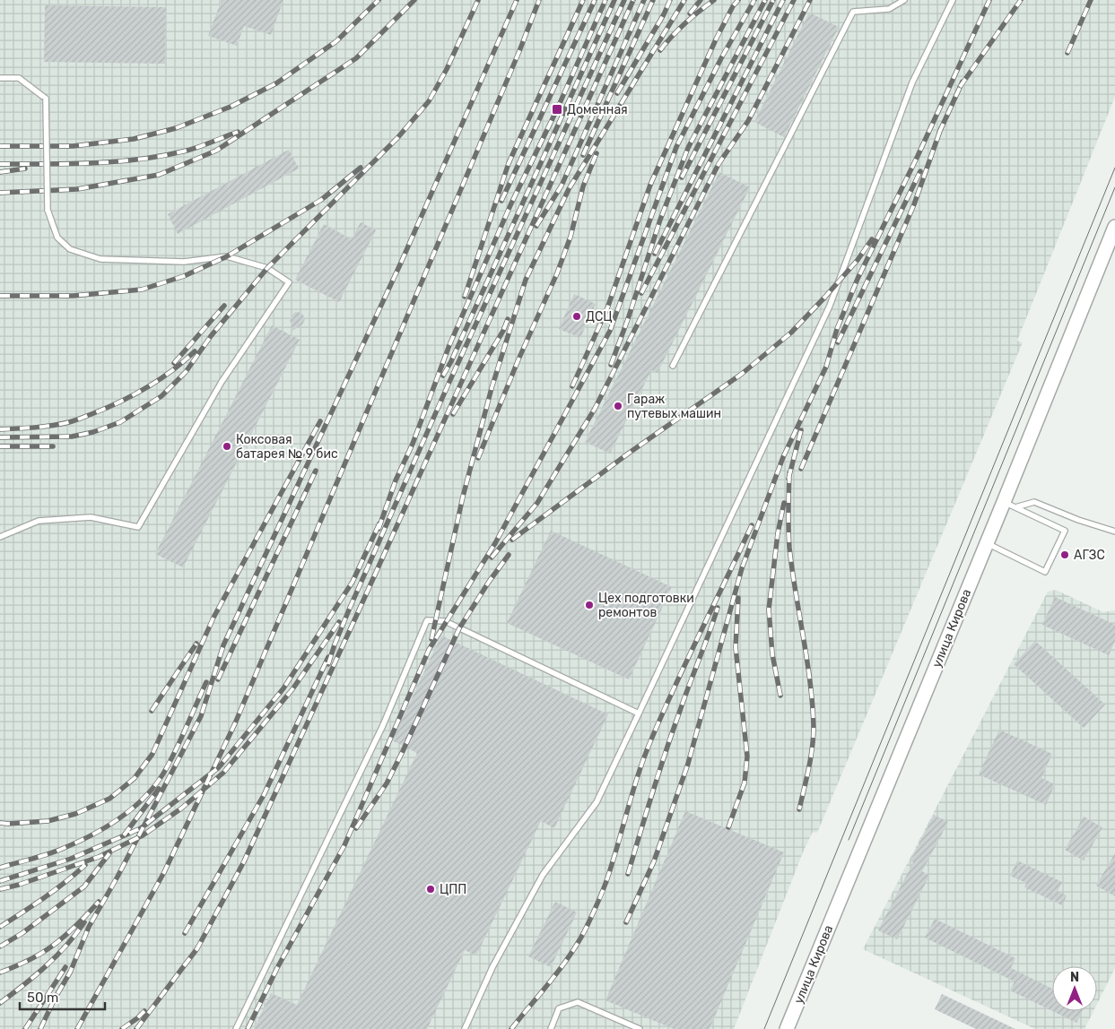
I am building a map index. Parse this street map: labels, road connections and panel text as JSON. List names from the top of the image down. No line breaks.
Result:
{"streets":{"main road":["улица Кирова"]},"places":{"transit":["Доменная"],"other":["ДСЦ","Гараж путевых машин","Коксовая батарея № 9 бис","АГЗС","Цех подготовки ремонтов","ЦПП"]},"scale_bar":"50 m","north":"top"}
